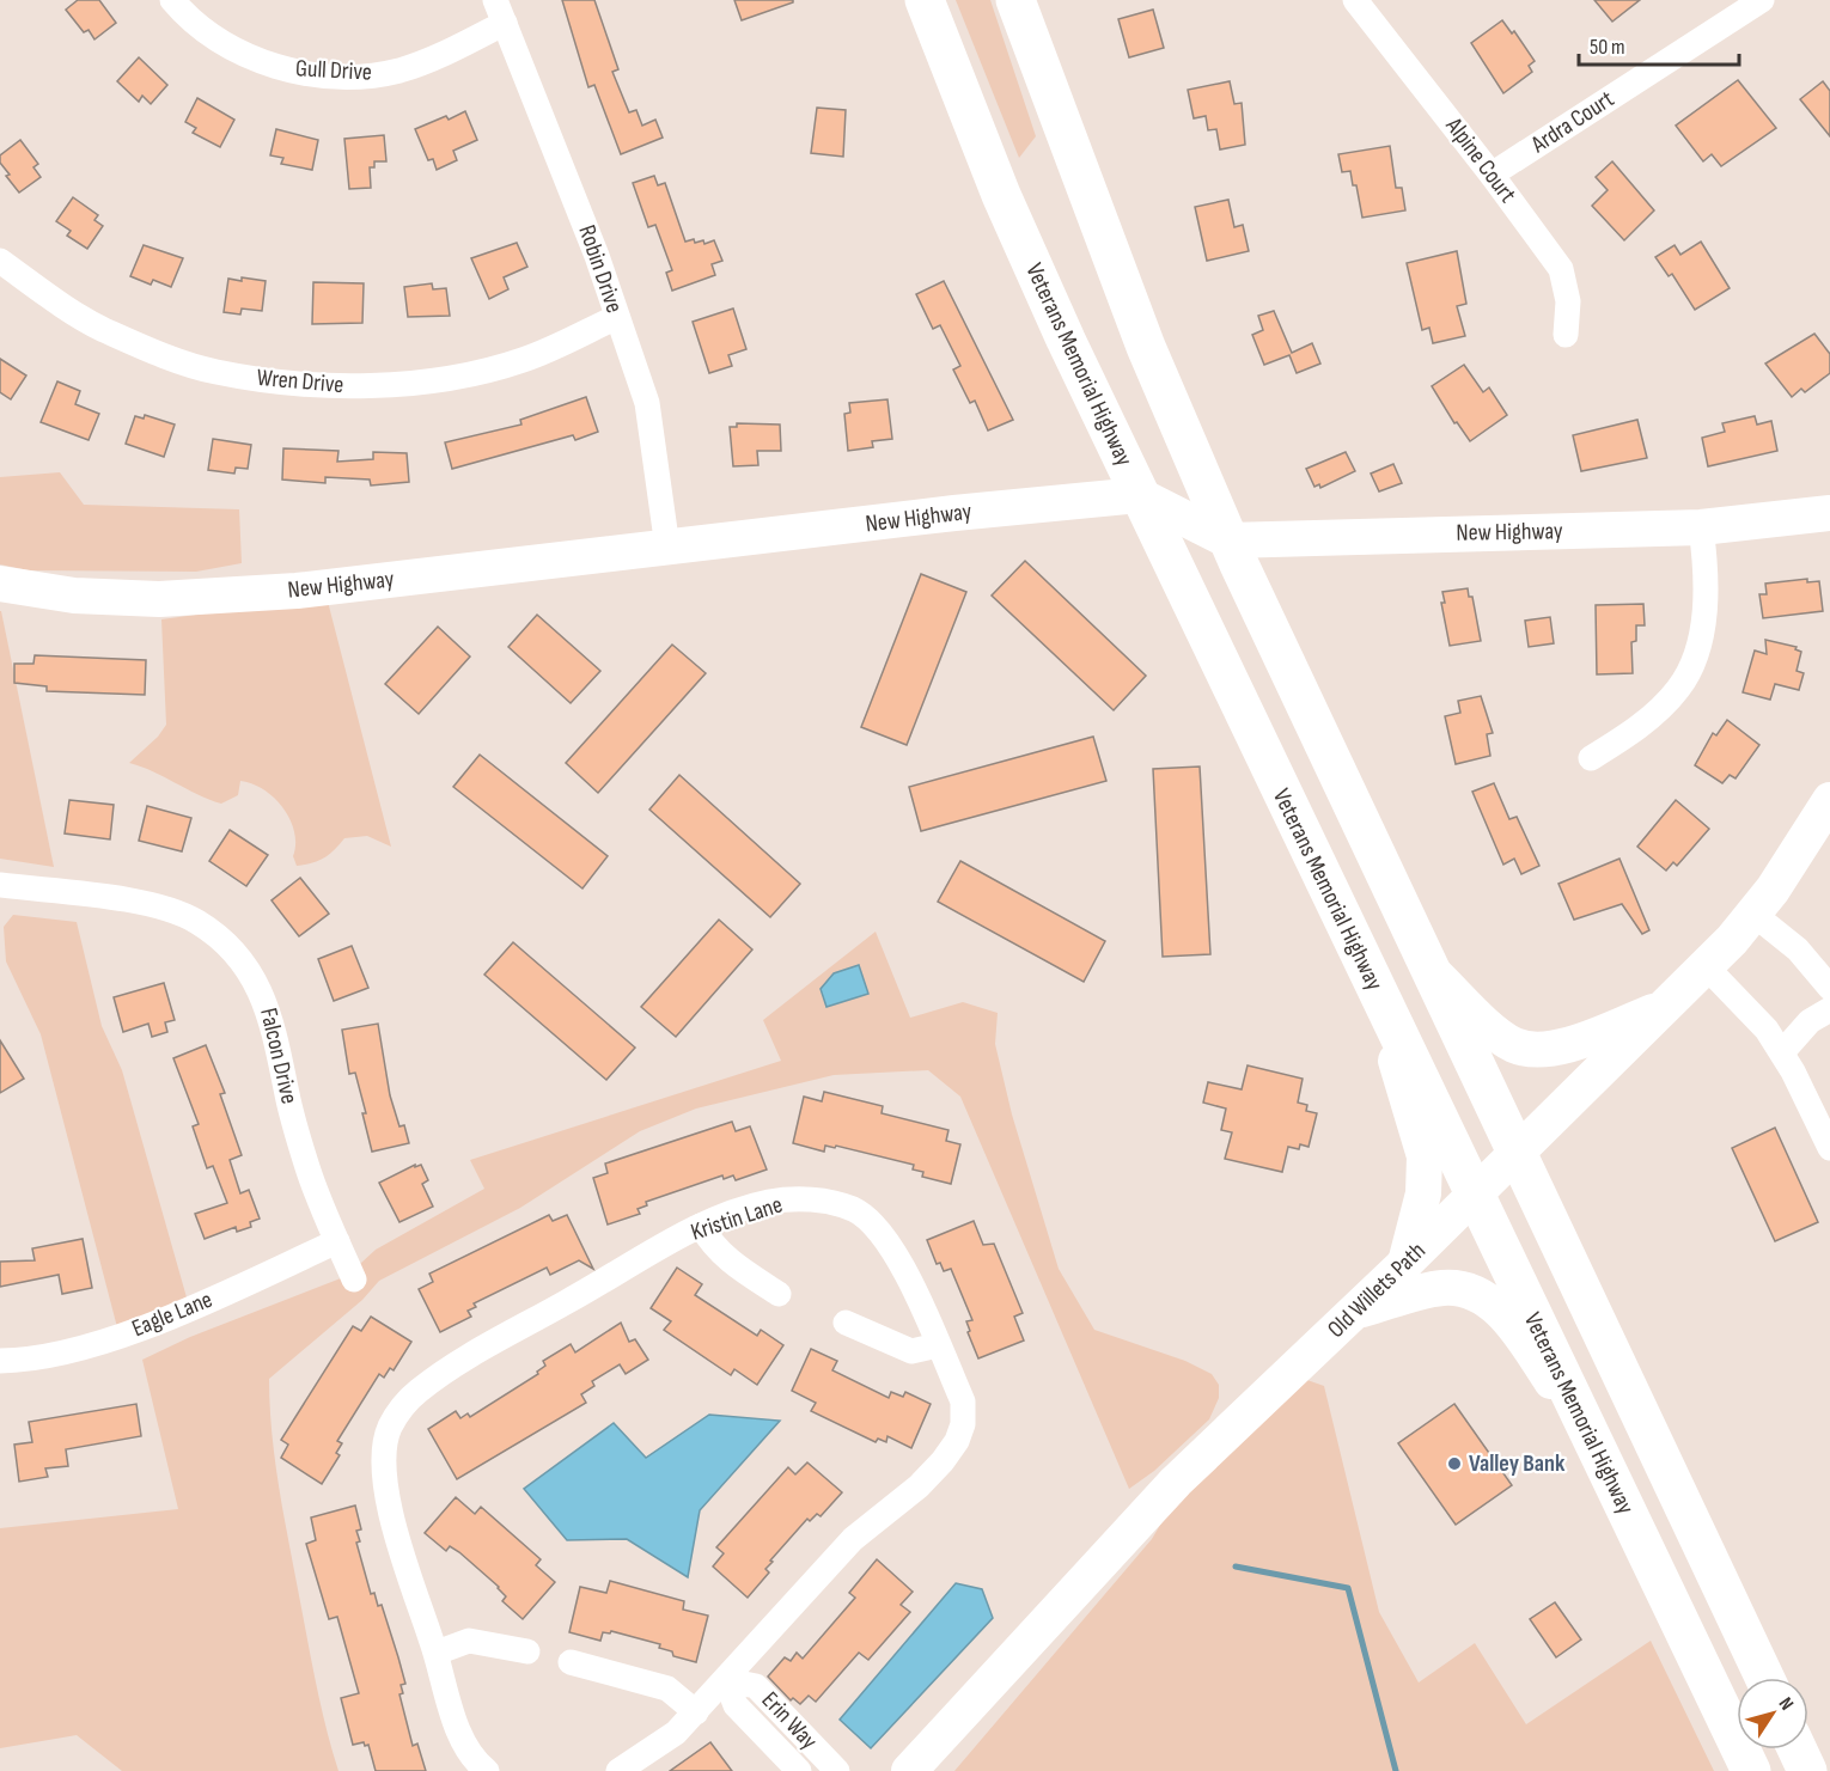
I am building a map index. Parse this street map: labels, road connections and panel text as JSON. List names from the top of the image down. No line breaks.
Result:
{"streets":{"highway":["Veterans Memorial Highway"],"main road":["New Highway","Old Willets Path"],"street":["Gull Drive","Ardra Court","Alpine Court","Robin Drive","Wren Drive","Falcon Drive","Kristin Lane","Eagle Lane","Erin Way"]},"crossings":[["Gull Drive","Robin Drive"],["Ardra Court","Alpine Court"],["Robin Drive","Wren Drive"],["Robin Drive","New Highway"],["Veterans Memorial Highway","New Highway"],["Veterans Memorial Highway","Old Willets Path"],["Falcon Drive","Eagle Lane"],["Kristin Lane","Erin Way"]],"places":["Valley Bank"],"scale_bar":"50 m","north":"top right"}
